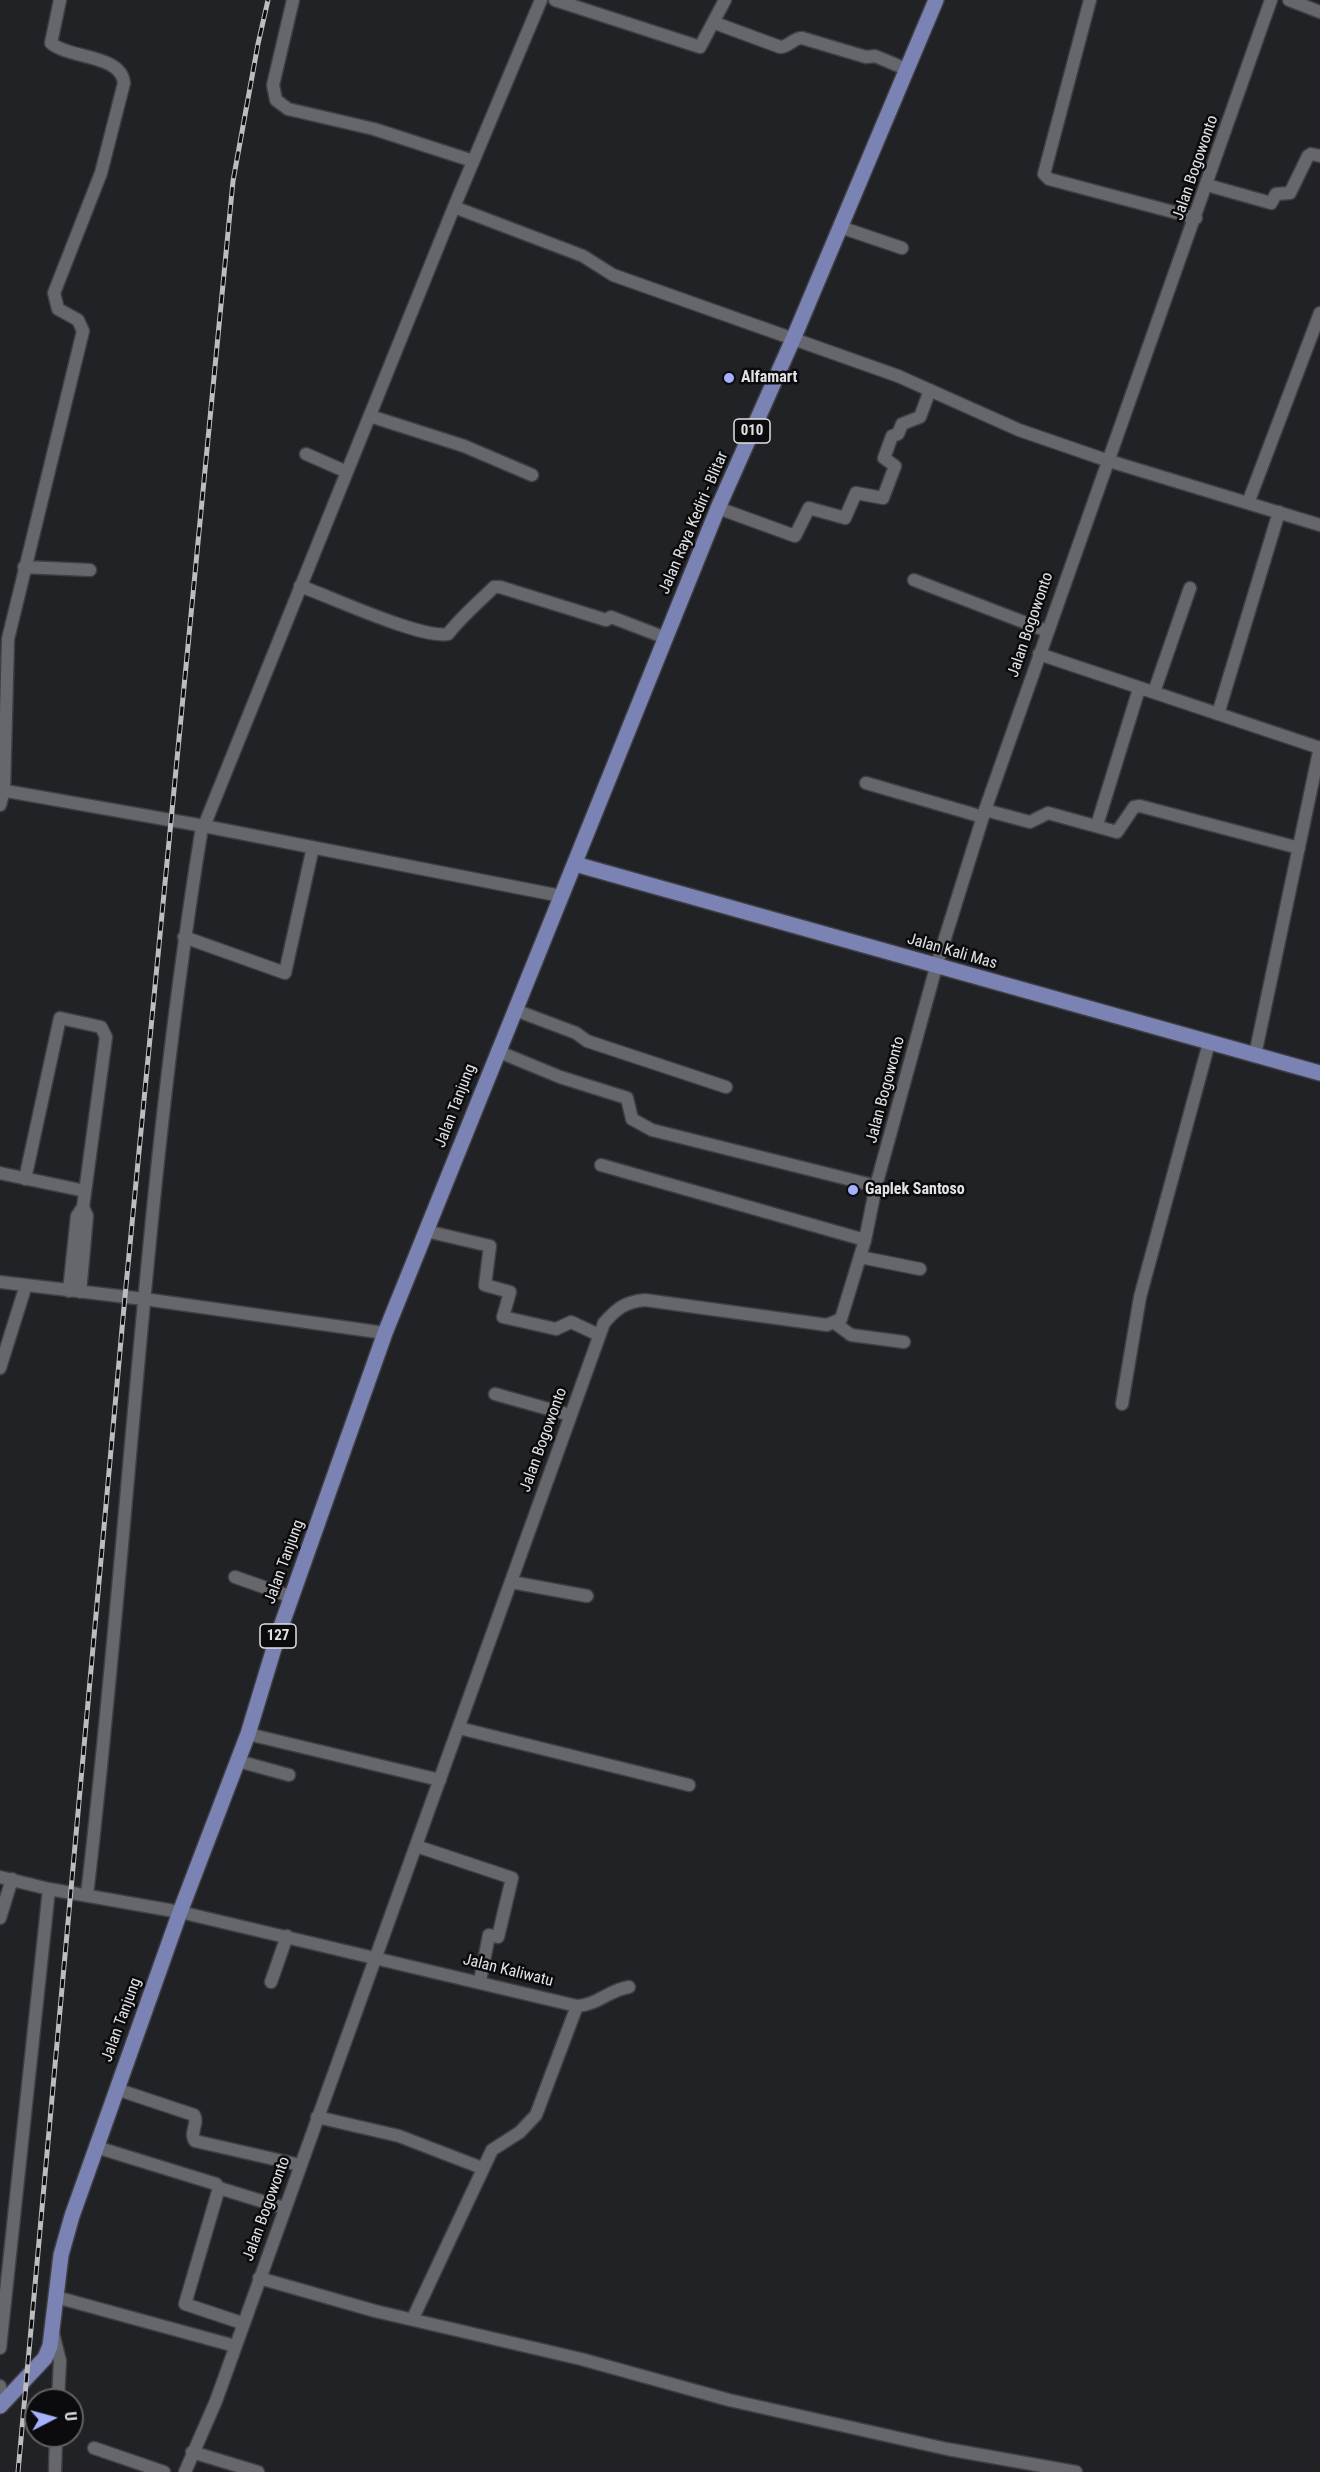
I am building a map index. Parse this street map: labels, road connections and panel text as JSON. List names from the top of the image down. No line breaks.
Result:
{"streets":{"main road":["010","Jalan Raya Kediri - Blitar","Jalan Kali Mas","Jalan Tanjung","127"],"street":["Jalan Bogowonto","Jalan Kaliwatu"]},"crossings":[["Jalan Bogowonto","Jalan Kali Mas"],["Jalan Bogowonto","Jalan Kaliwatu"],["Jalan Raya Kediri - Blitar","Jalan Kali Mas"],["Jalan Raya Kediri - Blitar","Jalan Tanjung"],["Jalan Kali Mas","Jalan Tanjung"]],"places":["Alfamart","Gaplek Santoso"],"north":"right"}
